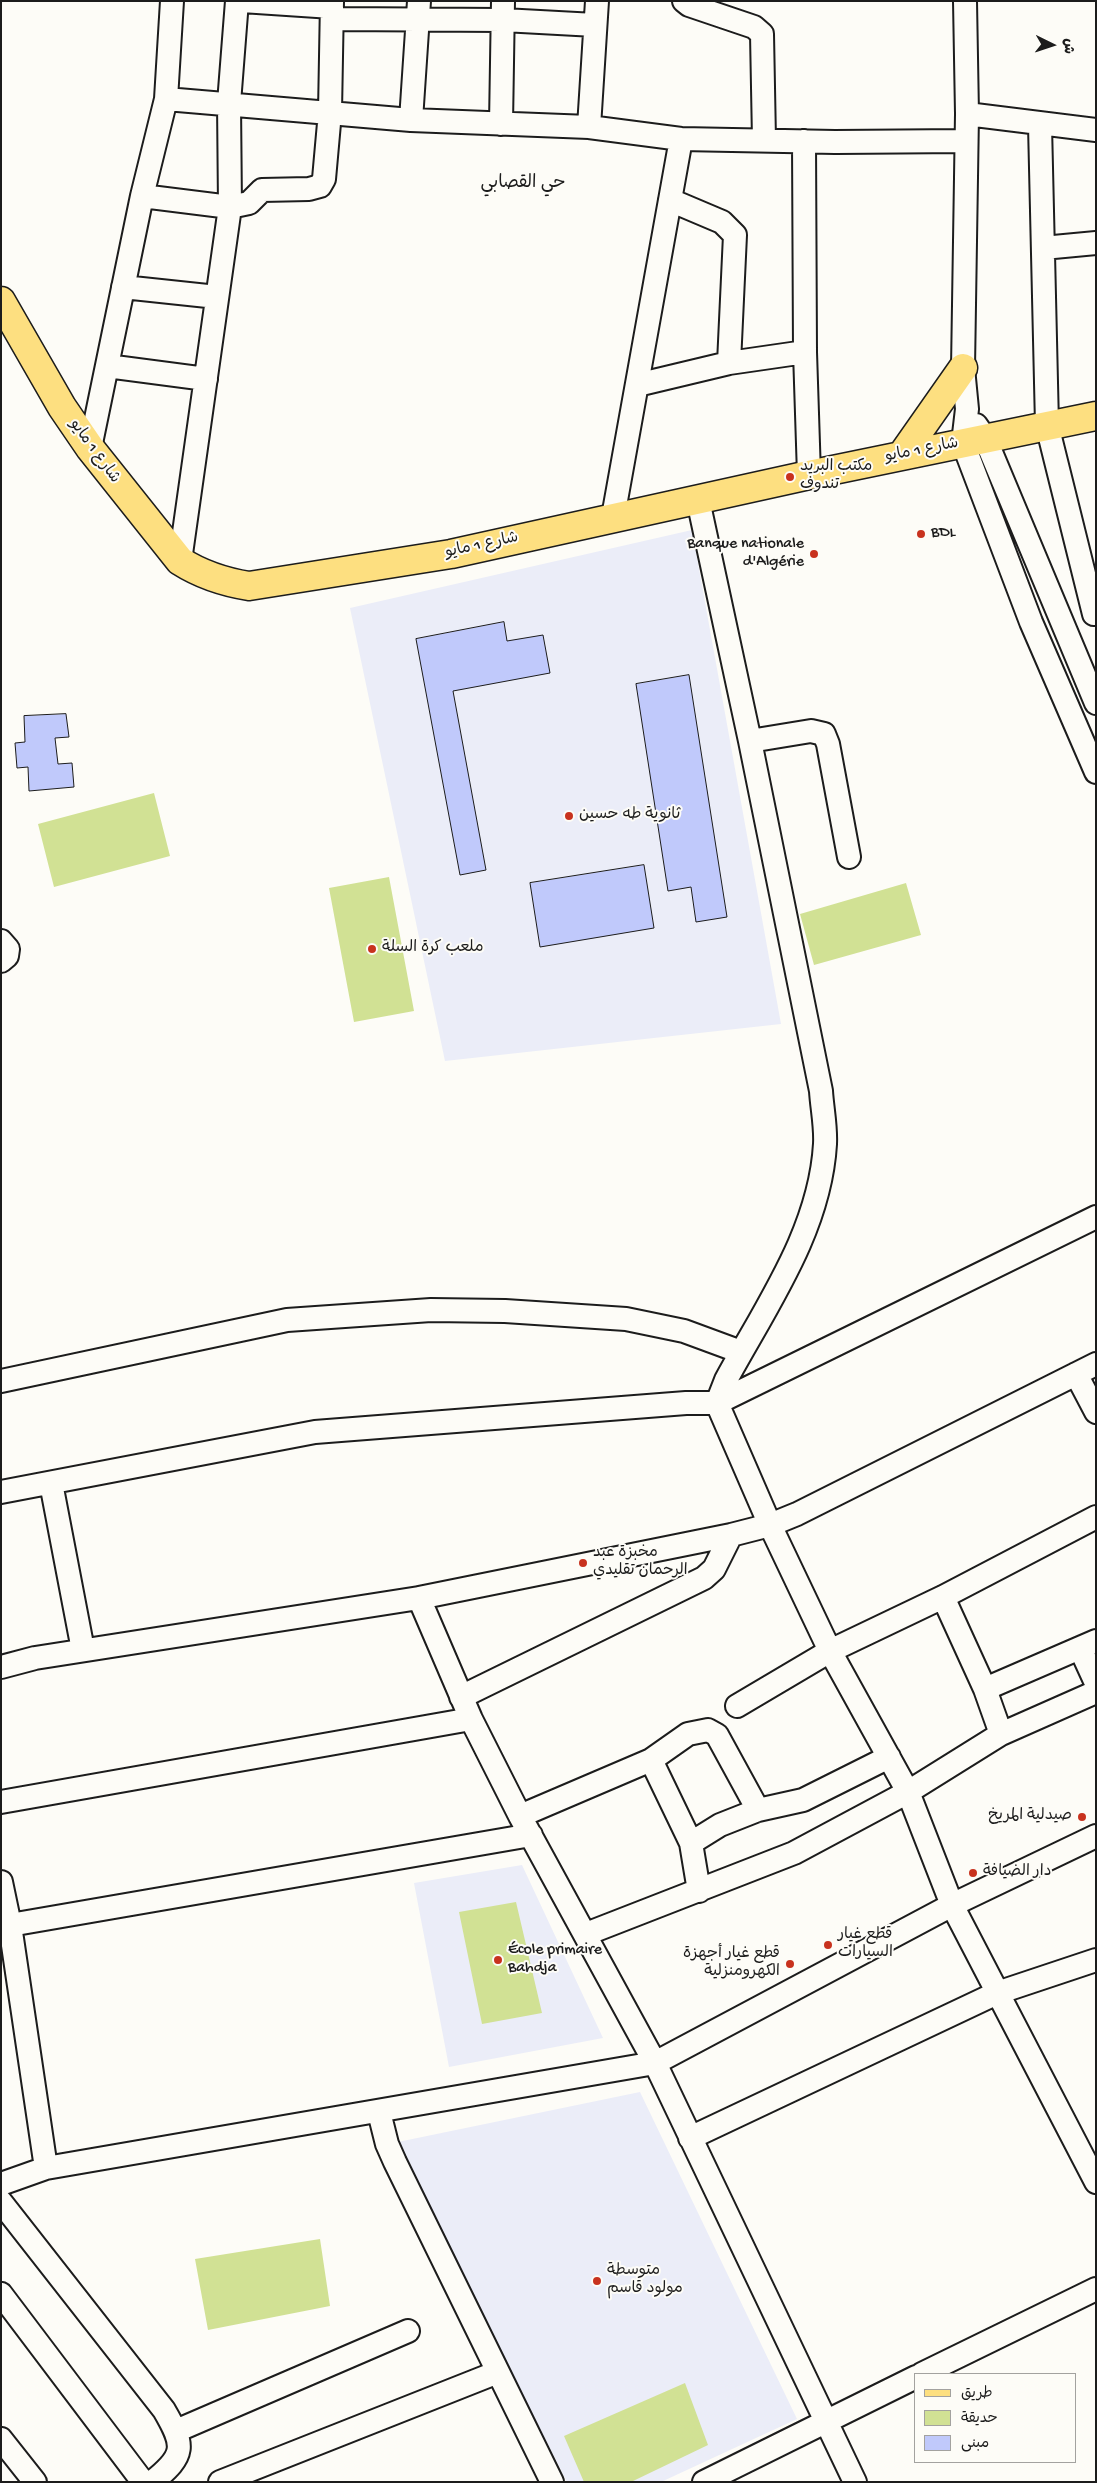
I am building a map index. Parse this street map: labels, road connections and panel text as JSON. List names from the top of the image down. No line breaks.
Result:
{"streets":{"main road":["شارع 1 مايو"]},"districts":["حي القصابي"],"places":["مكتب البريد تندوف","BDL","Banque nationale d'Algérie","ثانوية طه حسين","ملعب كرة السلة","مخبزة عبد الرحمان تقليدي","صيدلية المريخ","دار الضيافة","قطع غيار السيارات","École primaire Bahdja","قطع غيار أجهزة الكهرومنزلية","متوسطة مولود قاسم"],"legend":["طريق","حديقة","مبنى"],"north":"right"}
